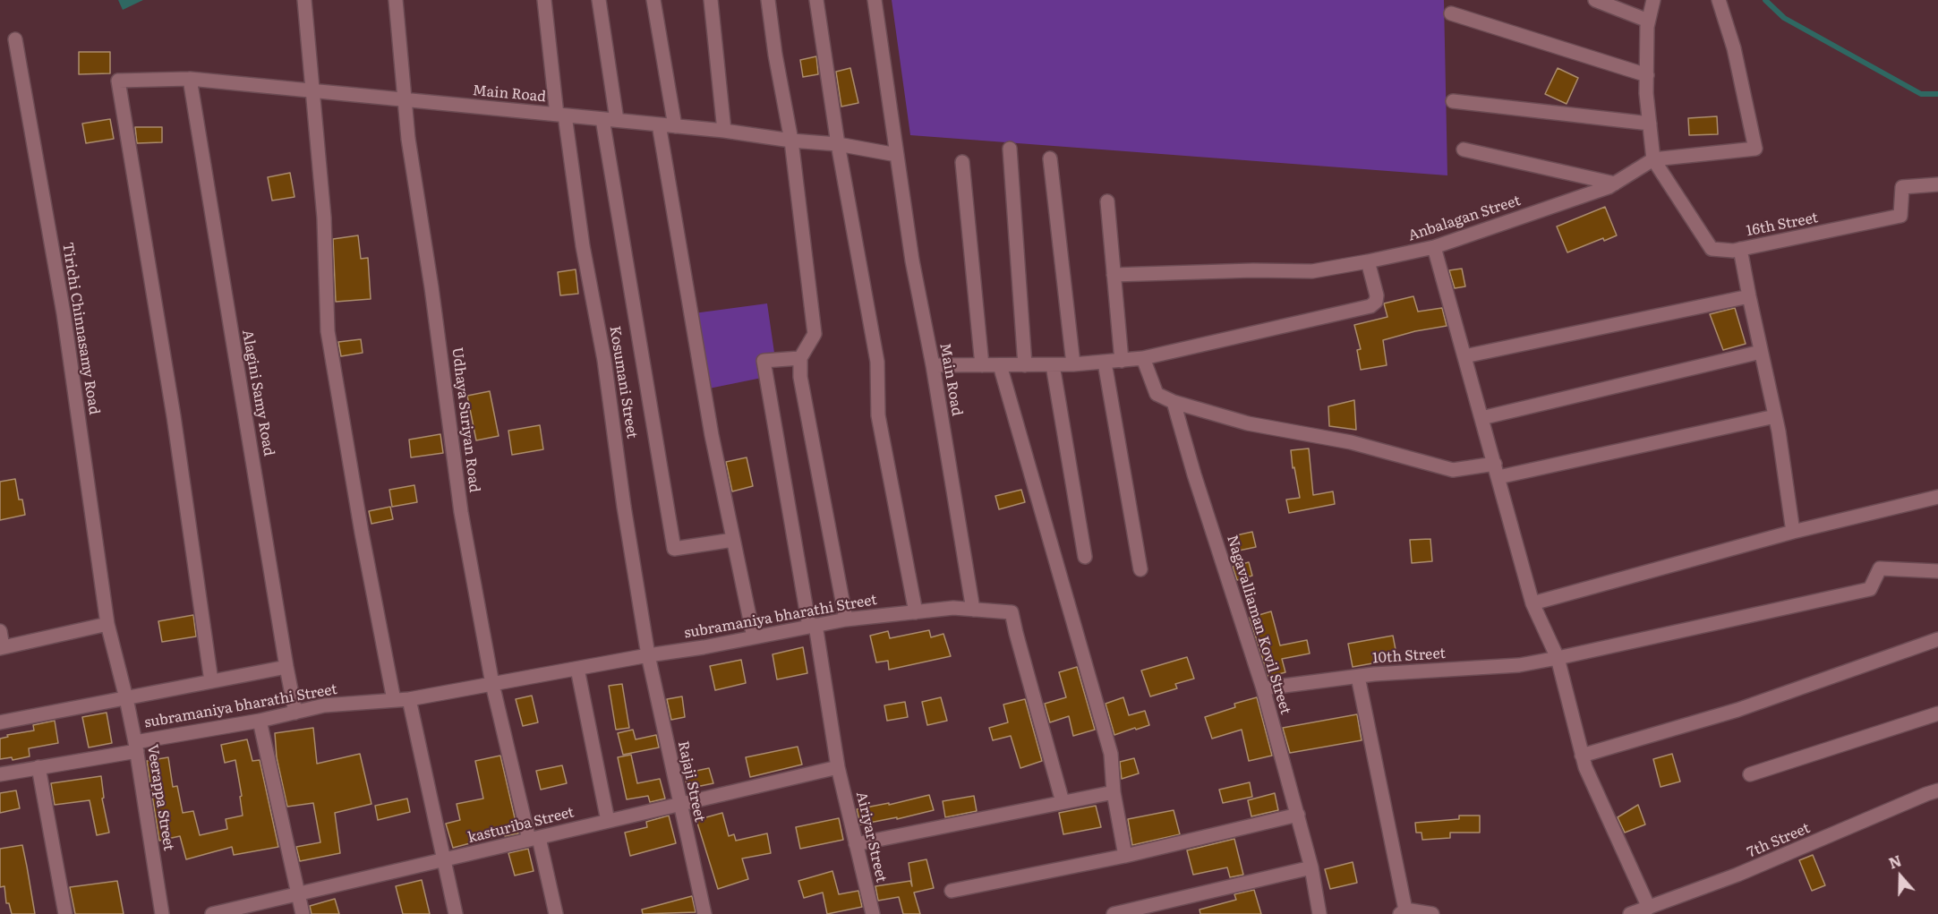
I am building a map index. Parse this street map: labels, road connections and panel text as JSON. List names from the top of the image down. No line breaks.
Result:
{"streets":{"street":["Main Road","Anbalagan Street","16th Street","Tirichi Chinnasamy Road","Kosumani Street","Alagini Samy Road","Udhaya Suriyan Road","subramaniya bharathi Street","Nagavalliaman Kovil Street","10th Street","Rajaji Street","Veerappa Street","kasturiba Street","Airiyar Street","7th Street"]},"crossings":[["Main Road","Kosumani Street"],["Main Road","Alagini Samy Road"],["Main Road","Udhaya Suriyan Road"],["Main Road","subramaniya bharathi Street"],["Anbalagan Street","16th Street"],["Tirichi Chinnasamy Road","Veerappa Street"],["Kosumani Street","subramaniya bharathi Street"],["Kosumani Street","Rajaji Street"],["Alagini Samy Road","subramaniya bharathi Street"],["Udhaya Suriyan Road","subramaniya bharathi Street"],["Udhaya Suriyan Road","kasturiba Street"],["subramaniya bharathi Street","Rajaji Street"],["subramaniya bharathi Street","Veerappa Street"],["subramaniya bharathi Street","Airiyar Street"],["Nagavalliaman Kovil Street","10th Street"],["Rajaji Street","kasturiba Street"],["kasturiba Street","Airiyar Street"]],"north":"top"}
